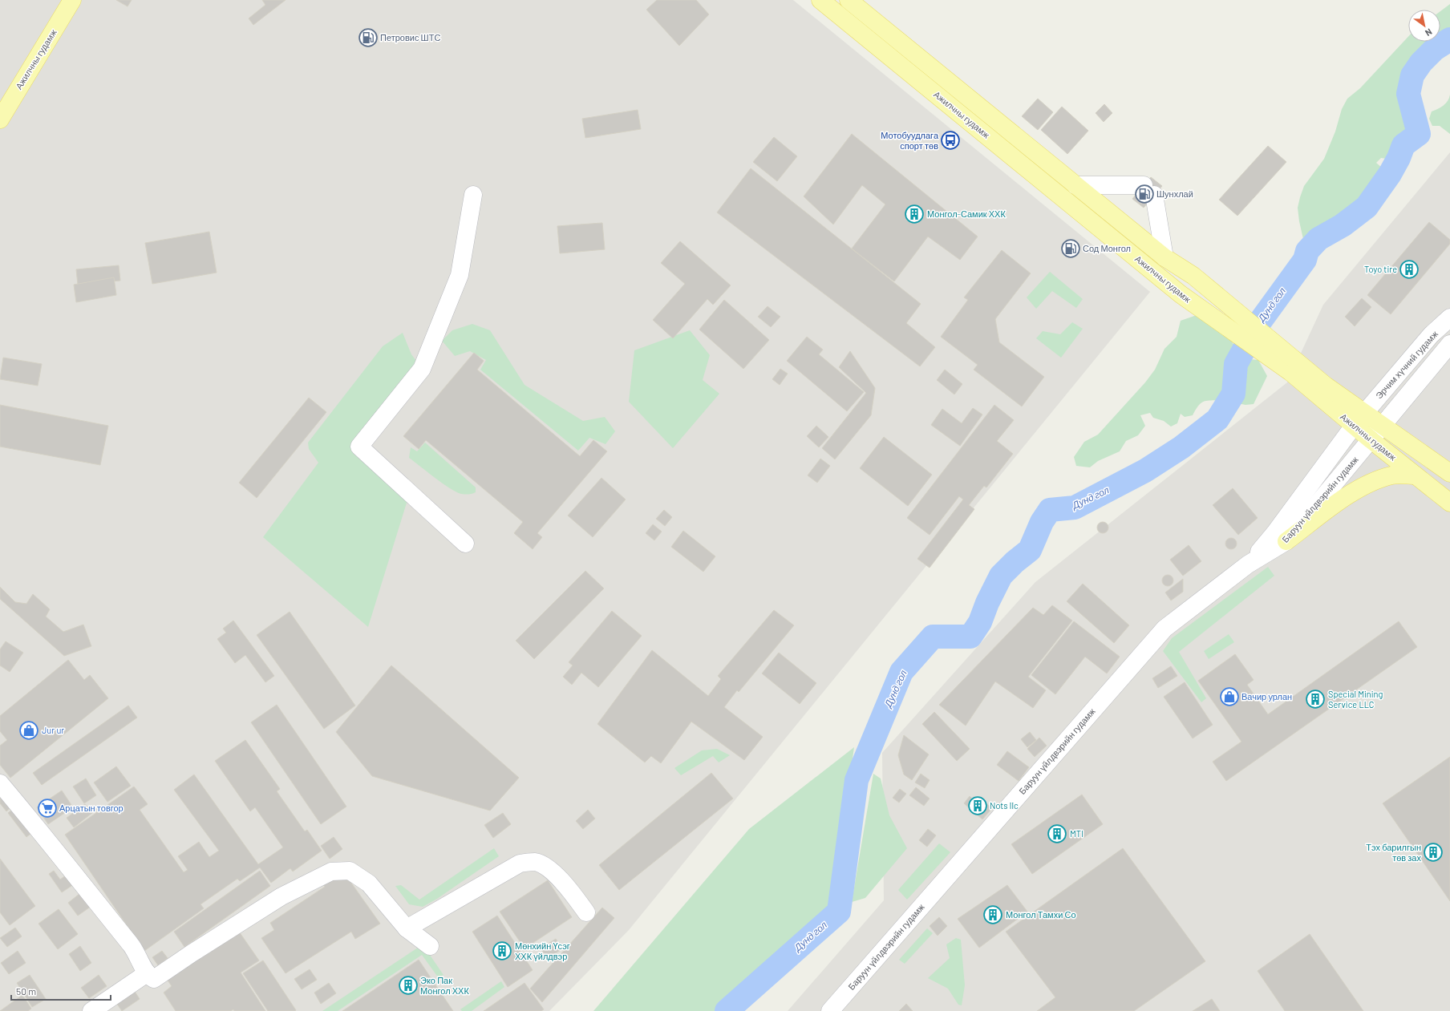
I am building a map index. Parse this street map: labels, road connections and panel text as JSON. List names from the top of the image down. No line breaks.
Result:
{"streets":{"main road":["Ажилчны гудамж"],"street":["Эрчим хүчний гудамж","Баруун үйлдвэрийн гудамж"]},"crossings":[["Ажилчны гудамж","Эрчим хүчний гудамж"],["Ажилчны гудамж","Баруун үйлдвэрийн гудамж"],["Эрчим хүчний гудамж","Баруун үйлдвэрийн гудамж"]],"water":["Дунд гол"],"places":{"fuel station":["Петровис ШТС","Шунхлай","Сод Монгол"],"bus stop":["Мотобуудлага спорт төв"],"building":["Монгол-Самик ХХК","Toyo tire","Special Mining Service LLC","Nots llc","MTI","Тэх барилгын төв зах","Монгол Тамхи Со","Мөнхийн Үсэг ХХК үйлдвэр","Эко Пак Монгол ХХК"],"shop":["Вачир урлан","Jur ur"],"supermarket":["Арцатын товгор"]},"scale_bar":"50 m","north":"bottom right"}
